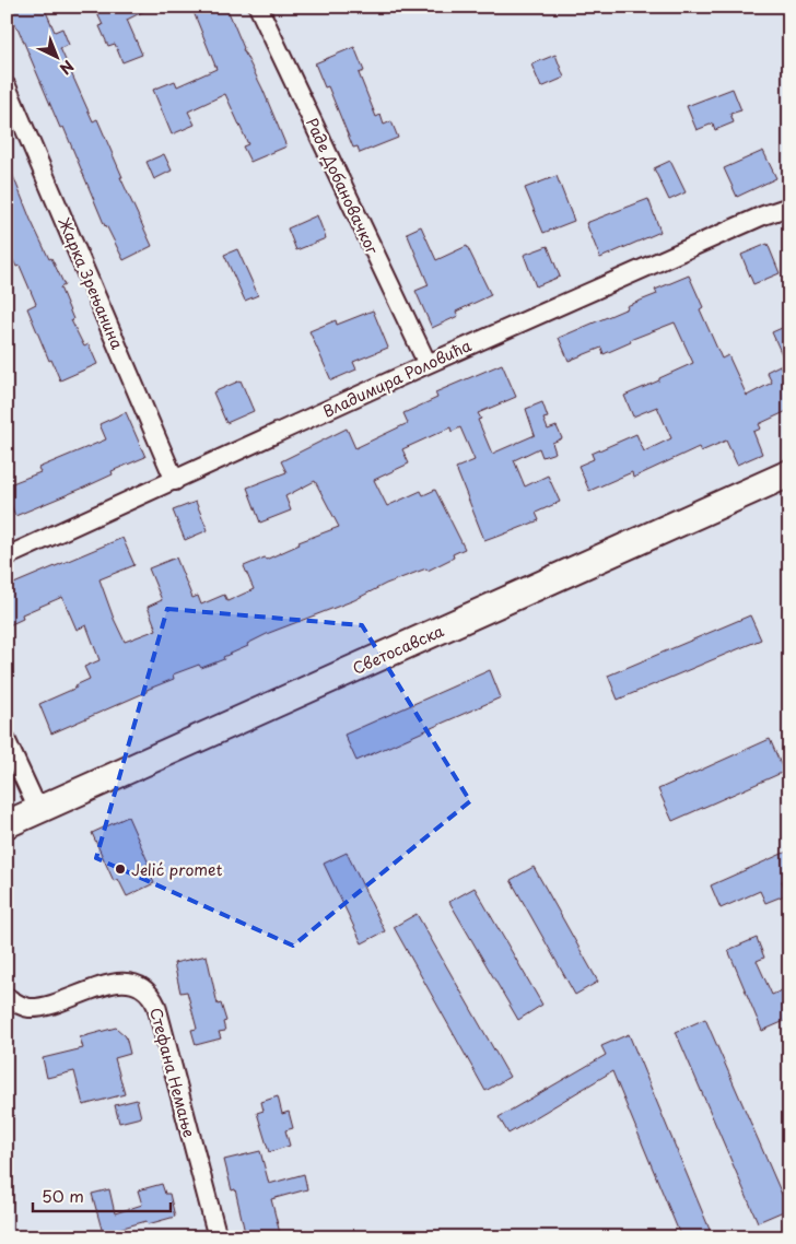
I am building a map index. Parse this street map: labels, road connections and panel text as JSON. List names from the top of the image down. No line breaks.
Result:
{"streets":{"main road":["Светосавска"],"street":["Раде Добановачког","Жарка Зрењанина","Владимира Роловића","Стефана Немање"]},"crossings":[["Раде Добановачког","Владимира Роловића"],["Жарка Зрењанина","Владимира Роловића"]],"places":["Jelić promet"],"scale_bar":"50 m","north":"bottom right"}
